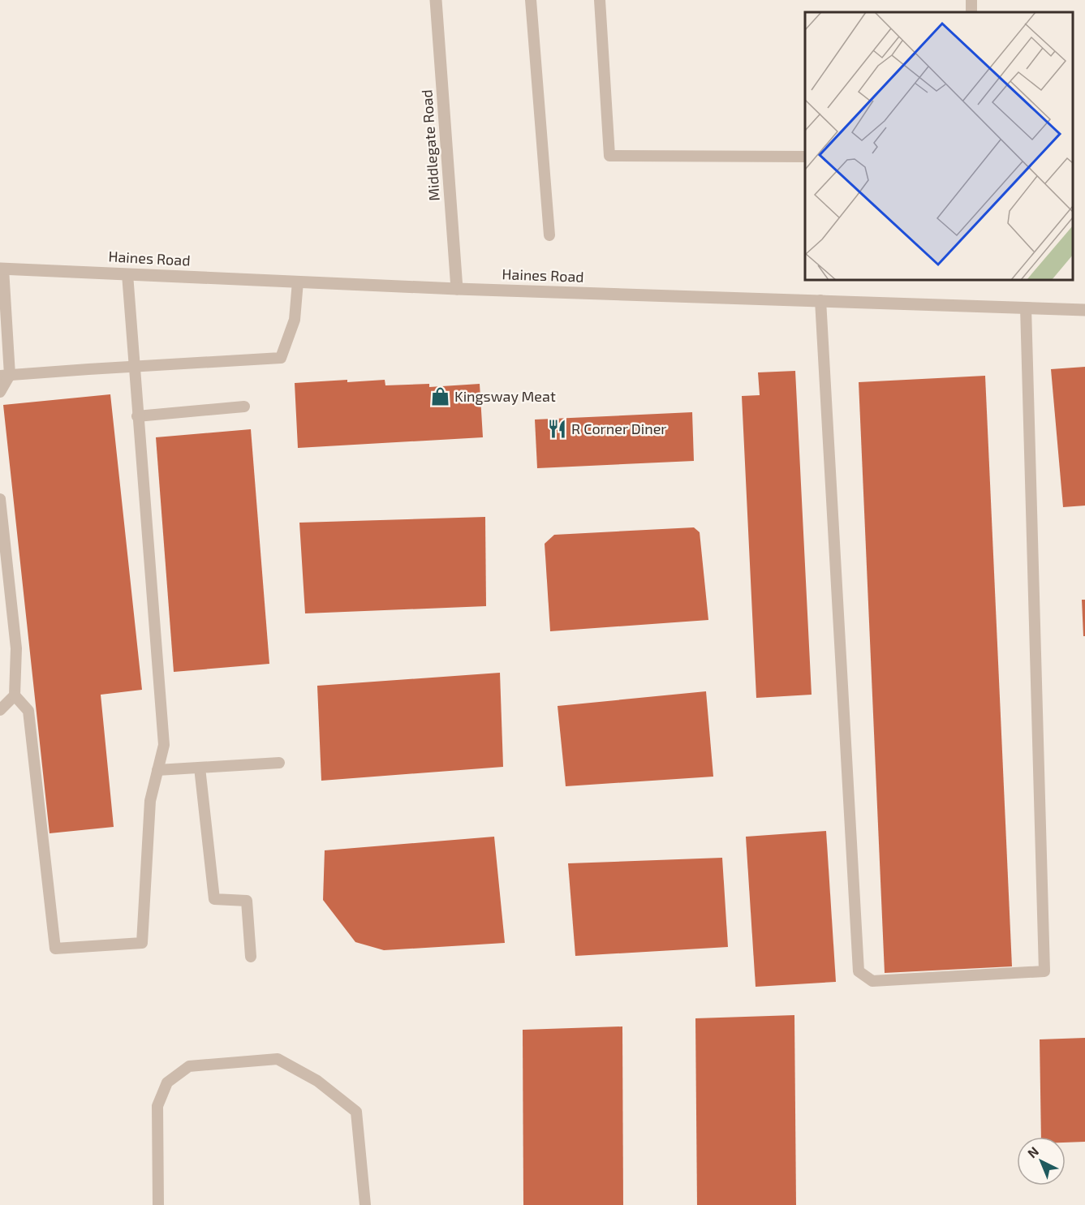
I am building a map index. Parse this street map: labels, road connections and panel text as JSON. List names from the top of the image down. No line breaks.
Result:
{"streets":{"street":["Middlegate Road","Haines Road"]},"crossings":[["Middlegate Road","Haines Road"]],"places":{"shop":["Kingsway Meat"],"restaurant":["R Corner Diner"]},"north":"top left"}
